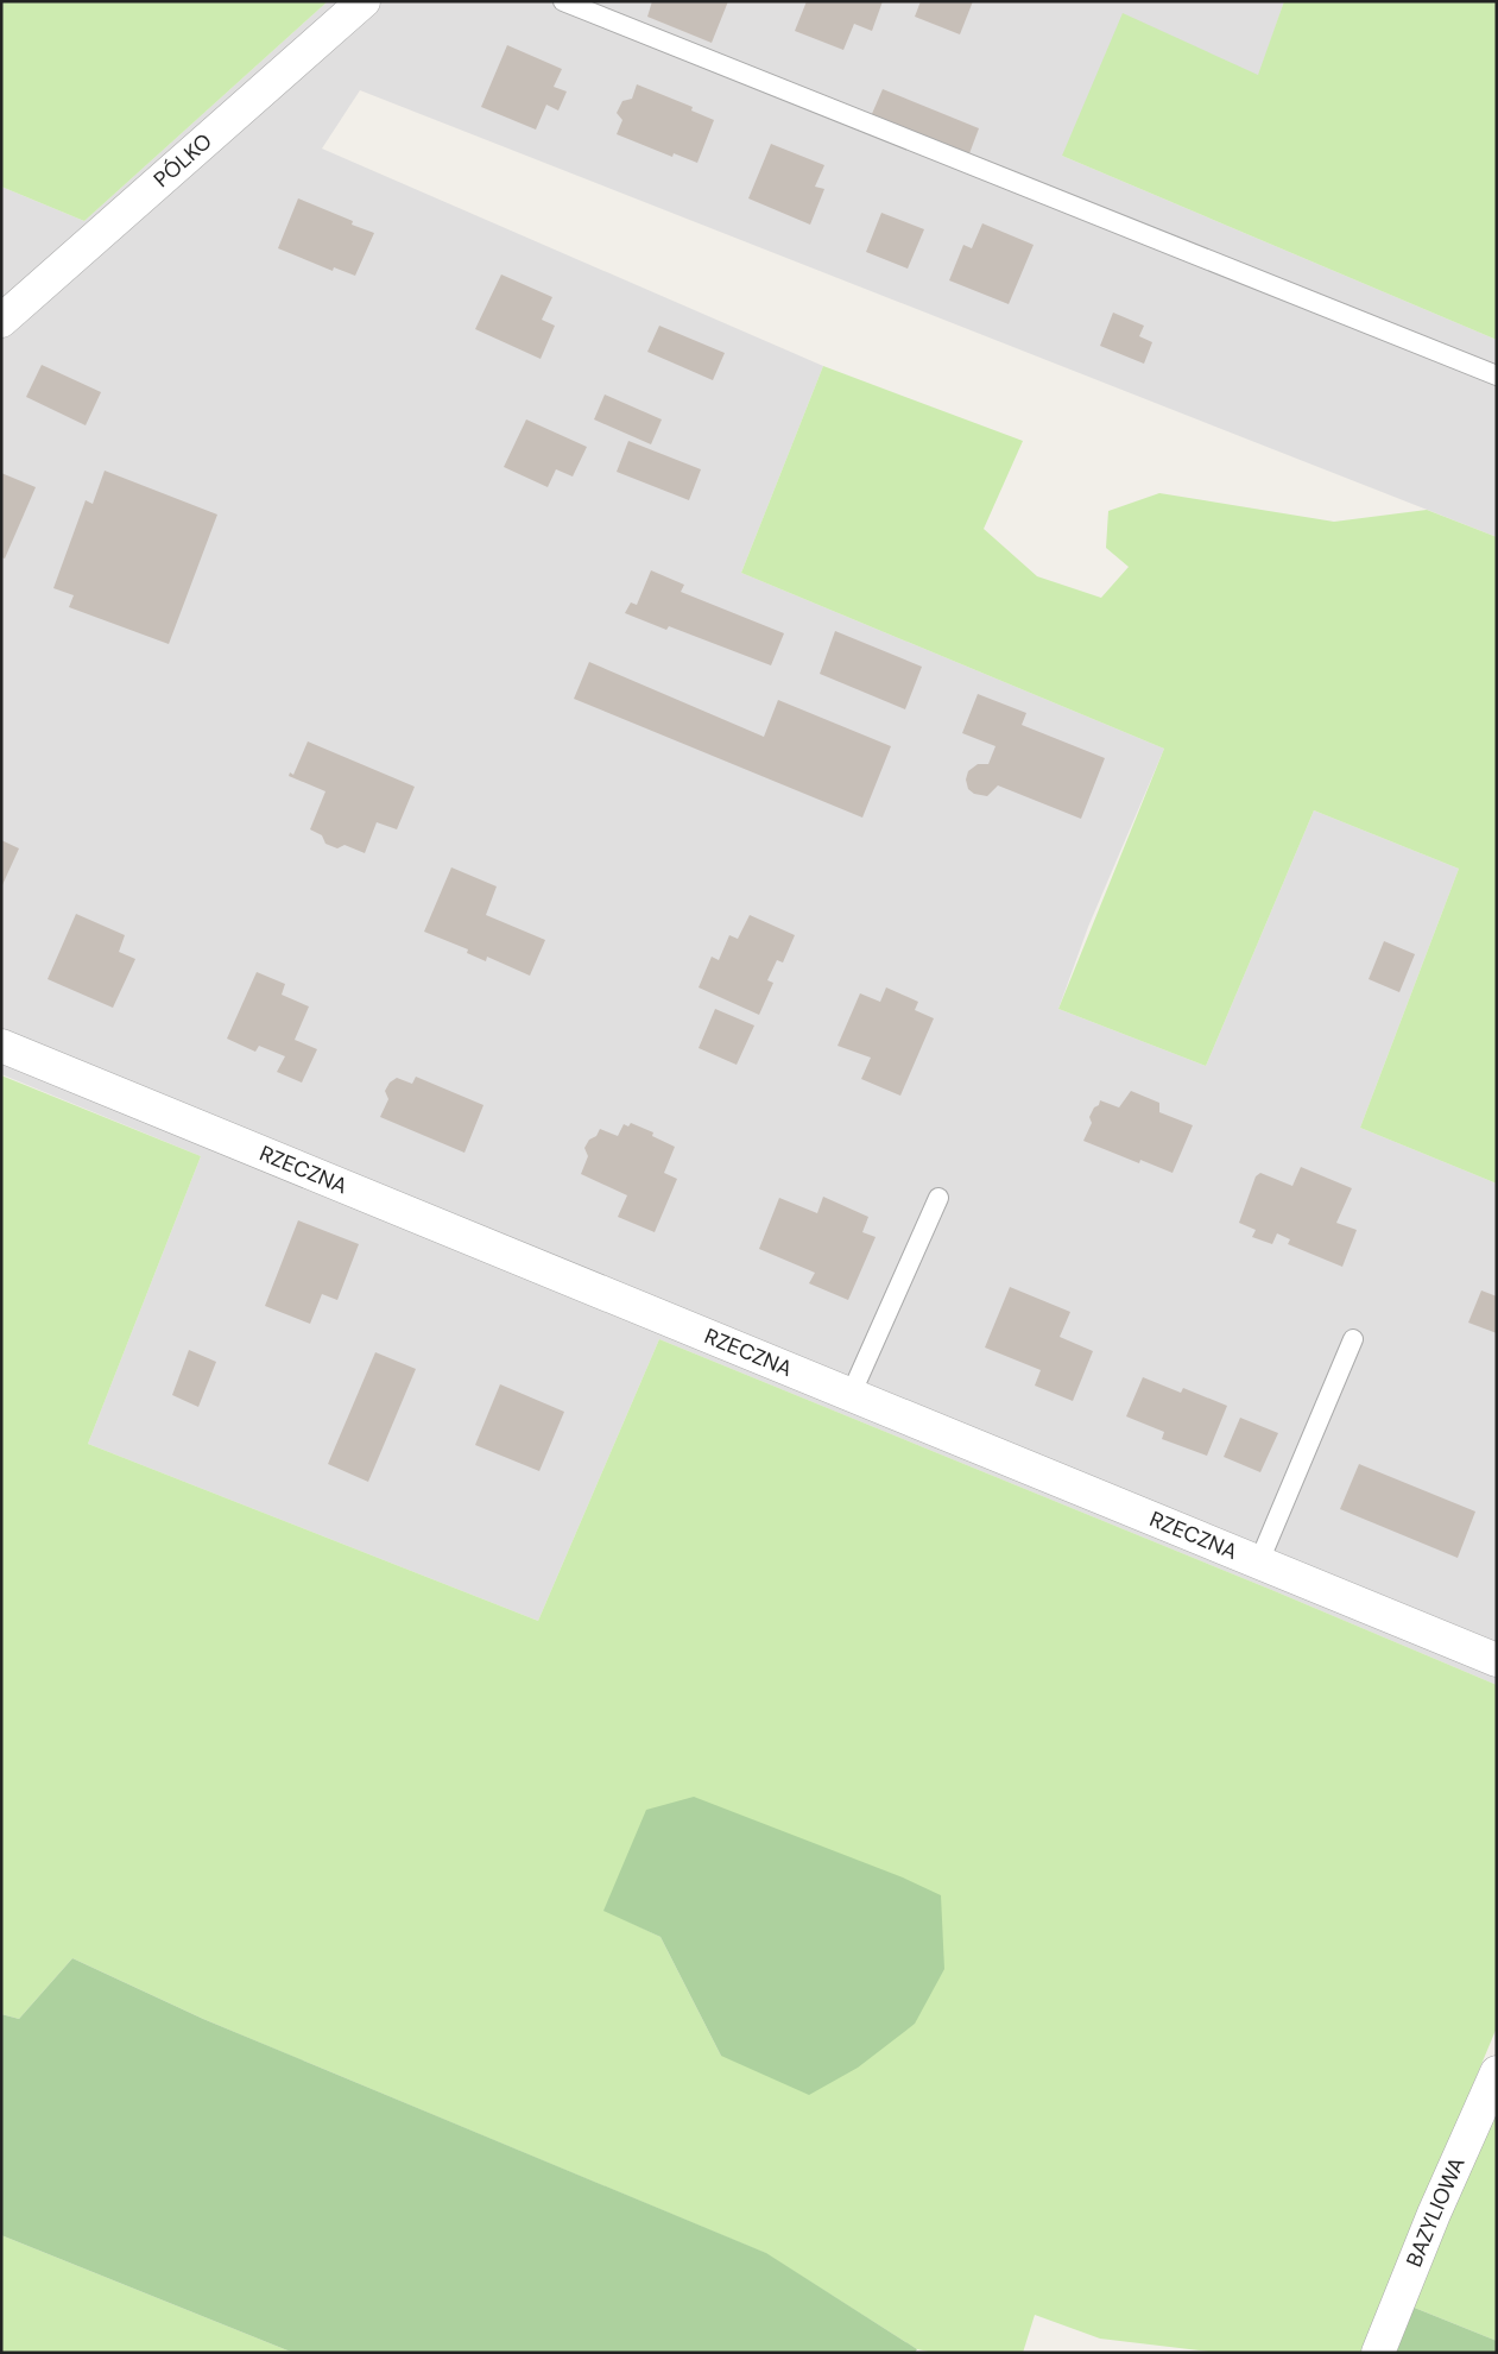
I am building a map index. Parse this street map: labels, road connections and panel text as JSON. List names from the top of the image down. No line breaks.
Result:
{"streets":{"street":["PÓLKO","RZECZNA","BAZYLIOWA"]}}
